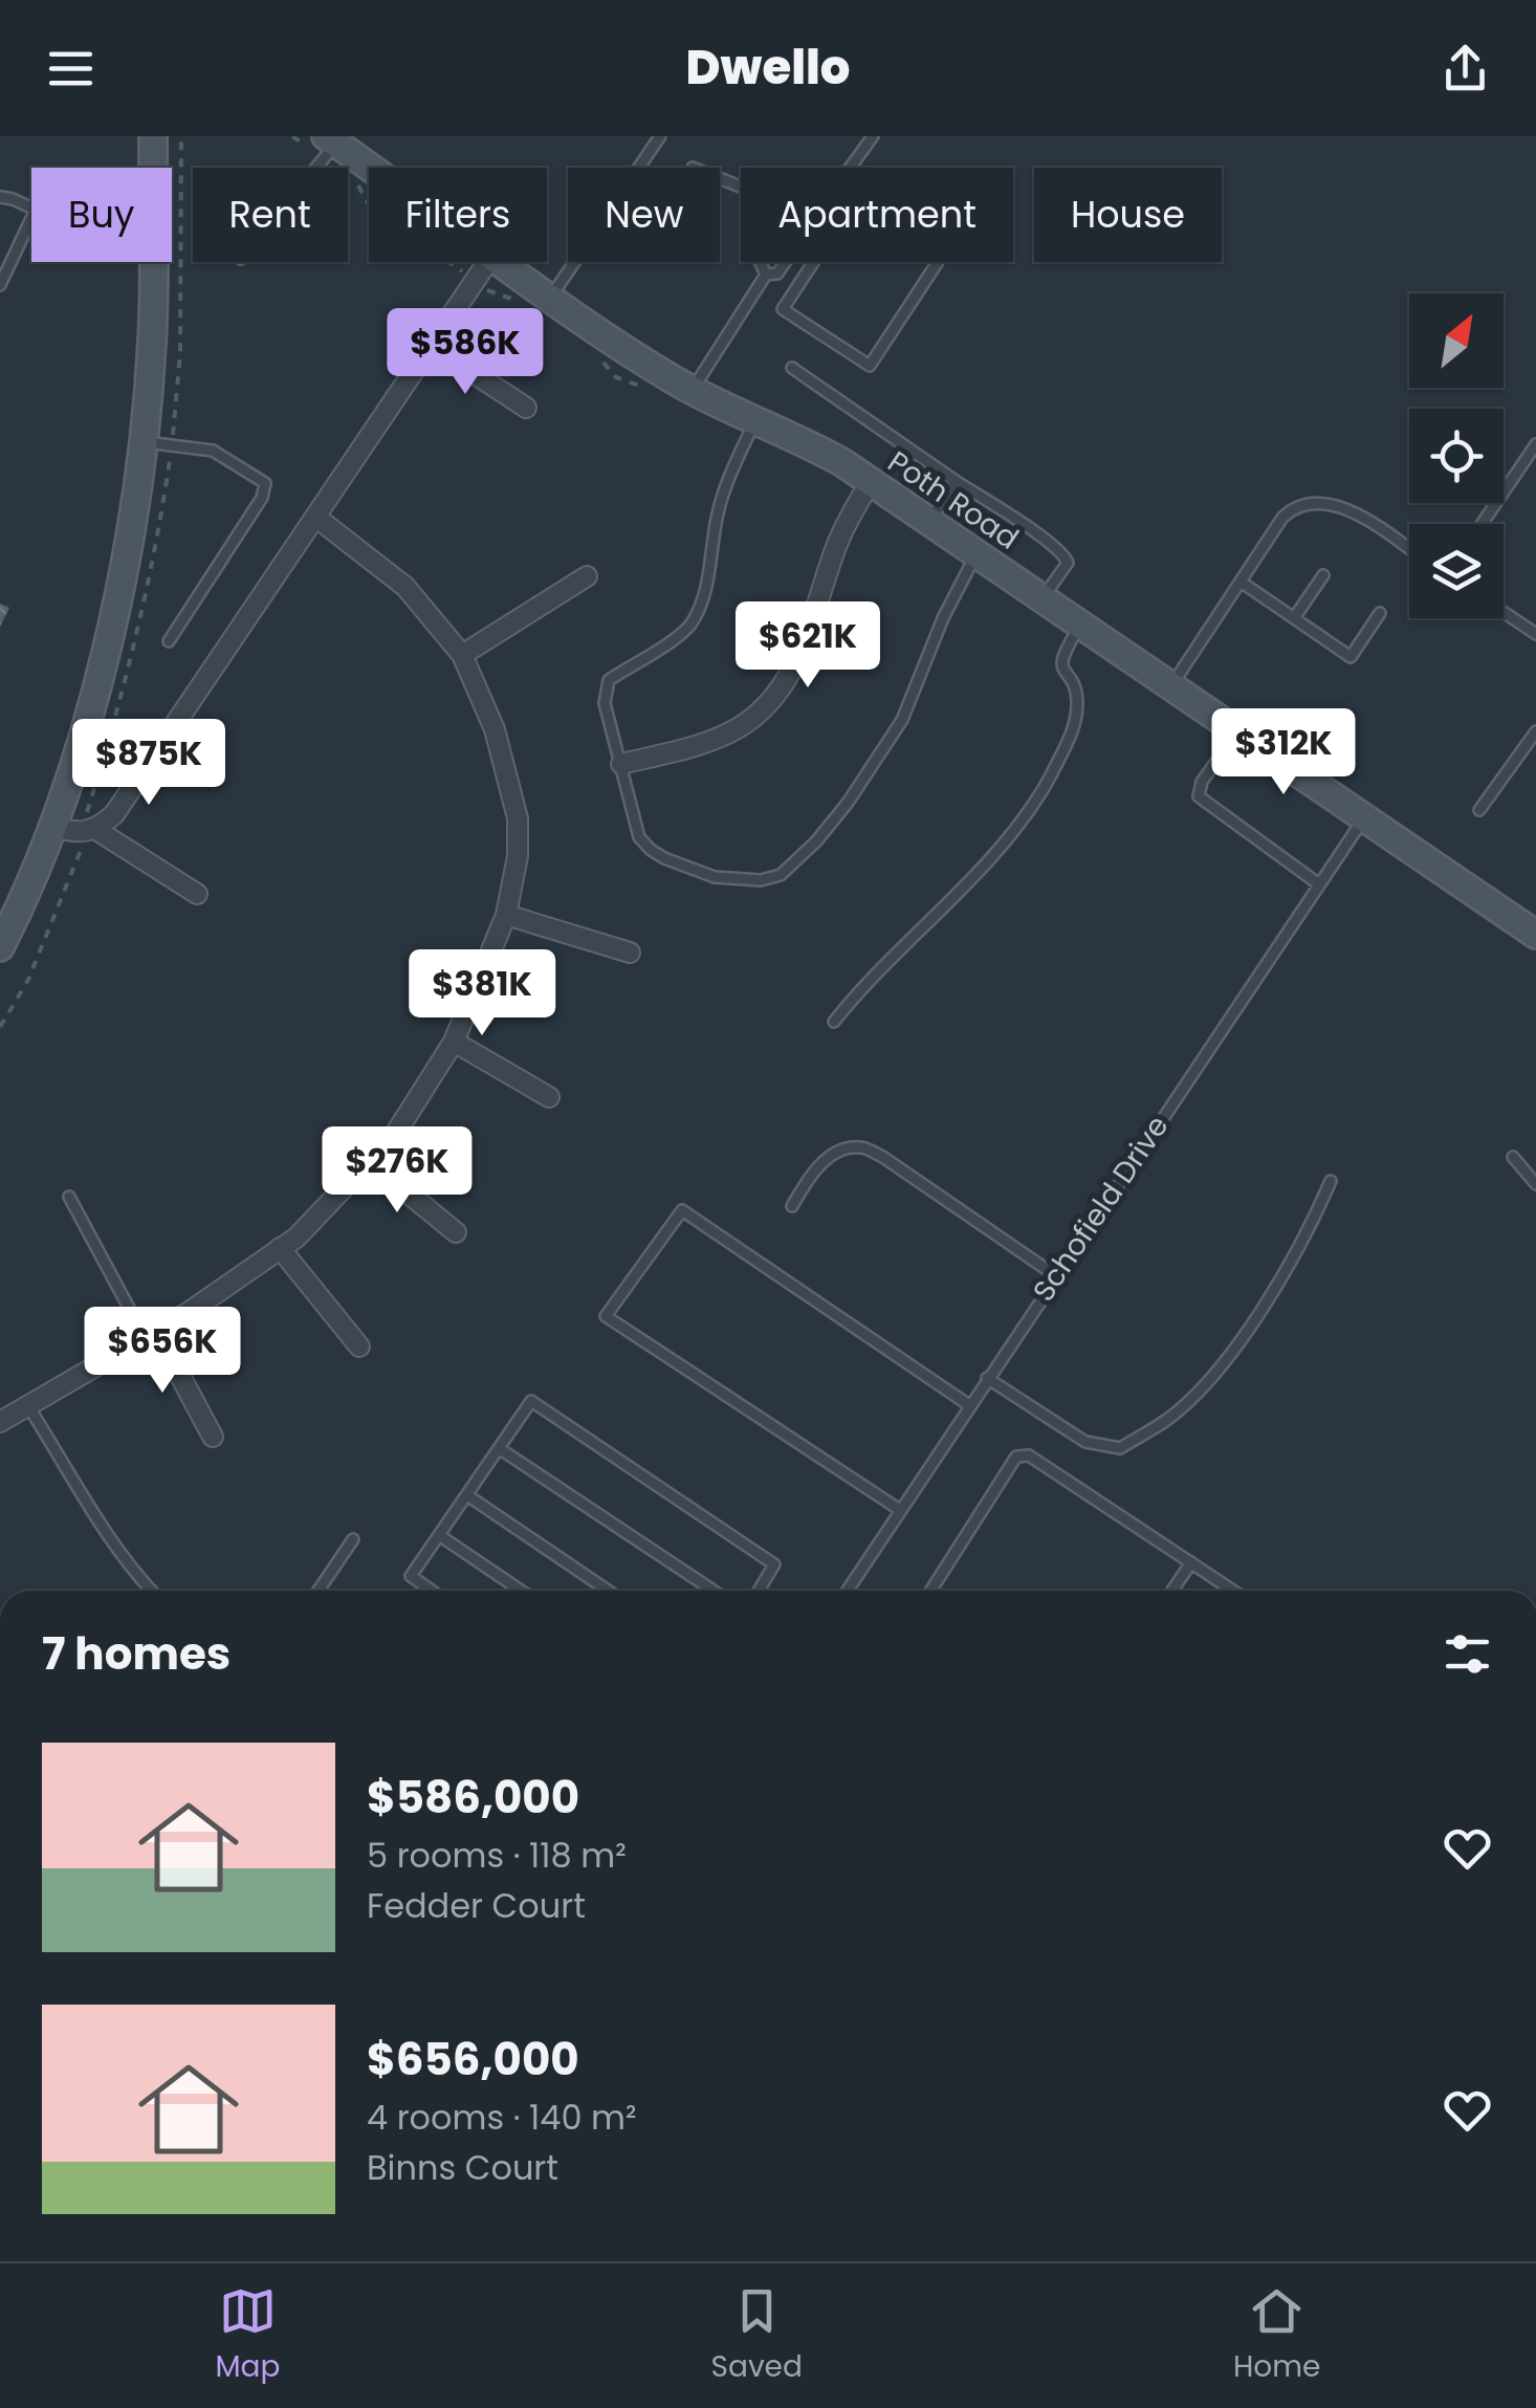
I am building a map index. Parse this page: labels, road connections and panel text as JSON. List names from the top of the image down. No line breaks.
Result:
{"streets":{"street":["Poth Road"],"lane":["Schofield Drive"]},"crossings":[["Poth Road","Schofield Drive"]],"north":"top right","page":{"header":"Dwello","chip":["Buy","Rent","Filters","New","Apartment","House"],"price":["$586K","$621K","$312K","$875K","$381K","$276K","$656K"],"heading":"7 homes","list":[{"name":"$586,000","note":"5 rooms · 118 m² · Fedder Court"},{"name":"$656,000","note":"4 rooms · 140 m² · Binns Court"}],"tabs":["Map","Saved","Home"]}}
